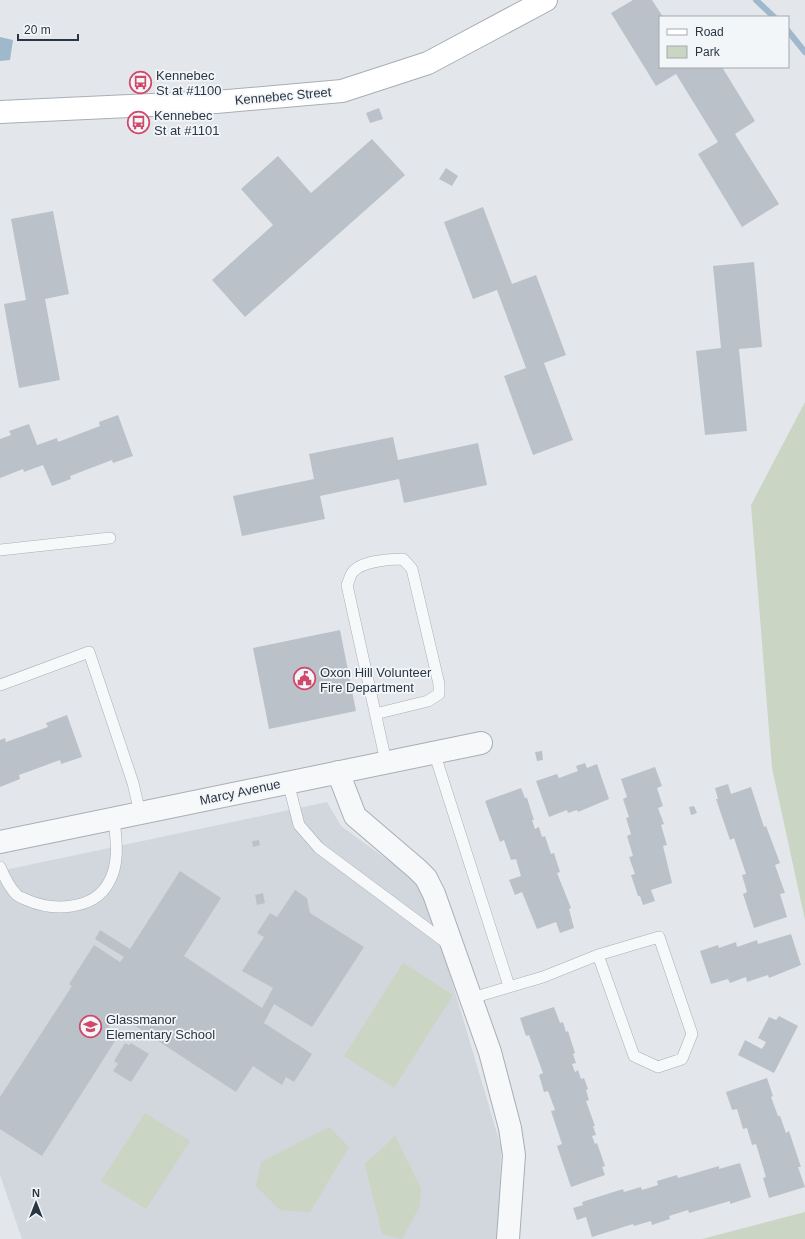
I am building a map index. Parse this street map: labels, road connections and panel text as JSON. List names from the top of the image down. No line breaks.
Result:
{"streets":{"street":["Kennebec Street","Marcy Avenue"]},"places":{"bus stop":["Kennebec St at #1100","Kennebec St at #1101"],"public building":["Oxon Hill Volunteer Fire Department"],"school or university":["Glassmanor Elementary School"]},"legend":["Road","Park"],"scale_bar":"20 m","north":"top"}
